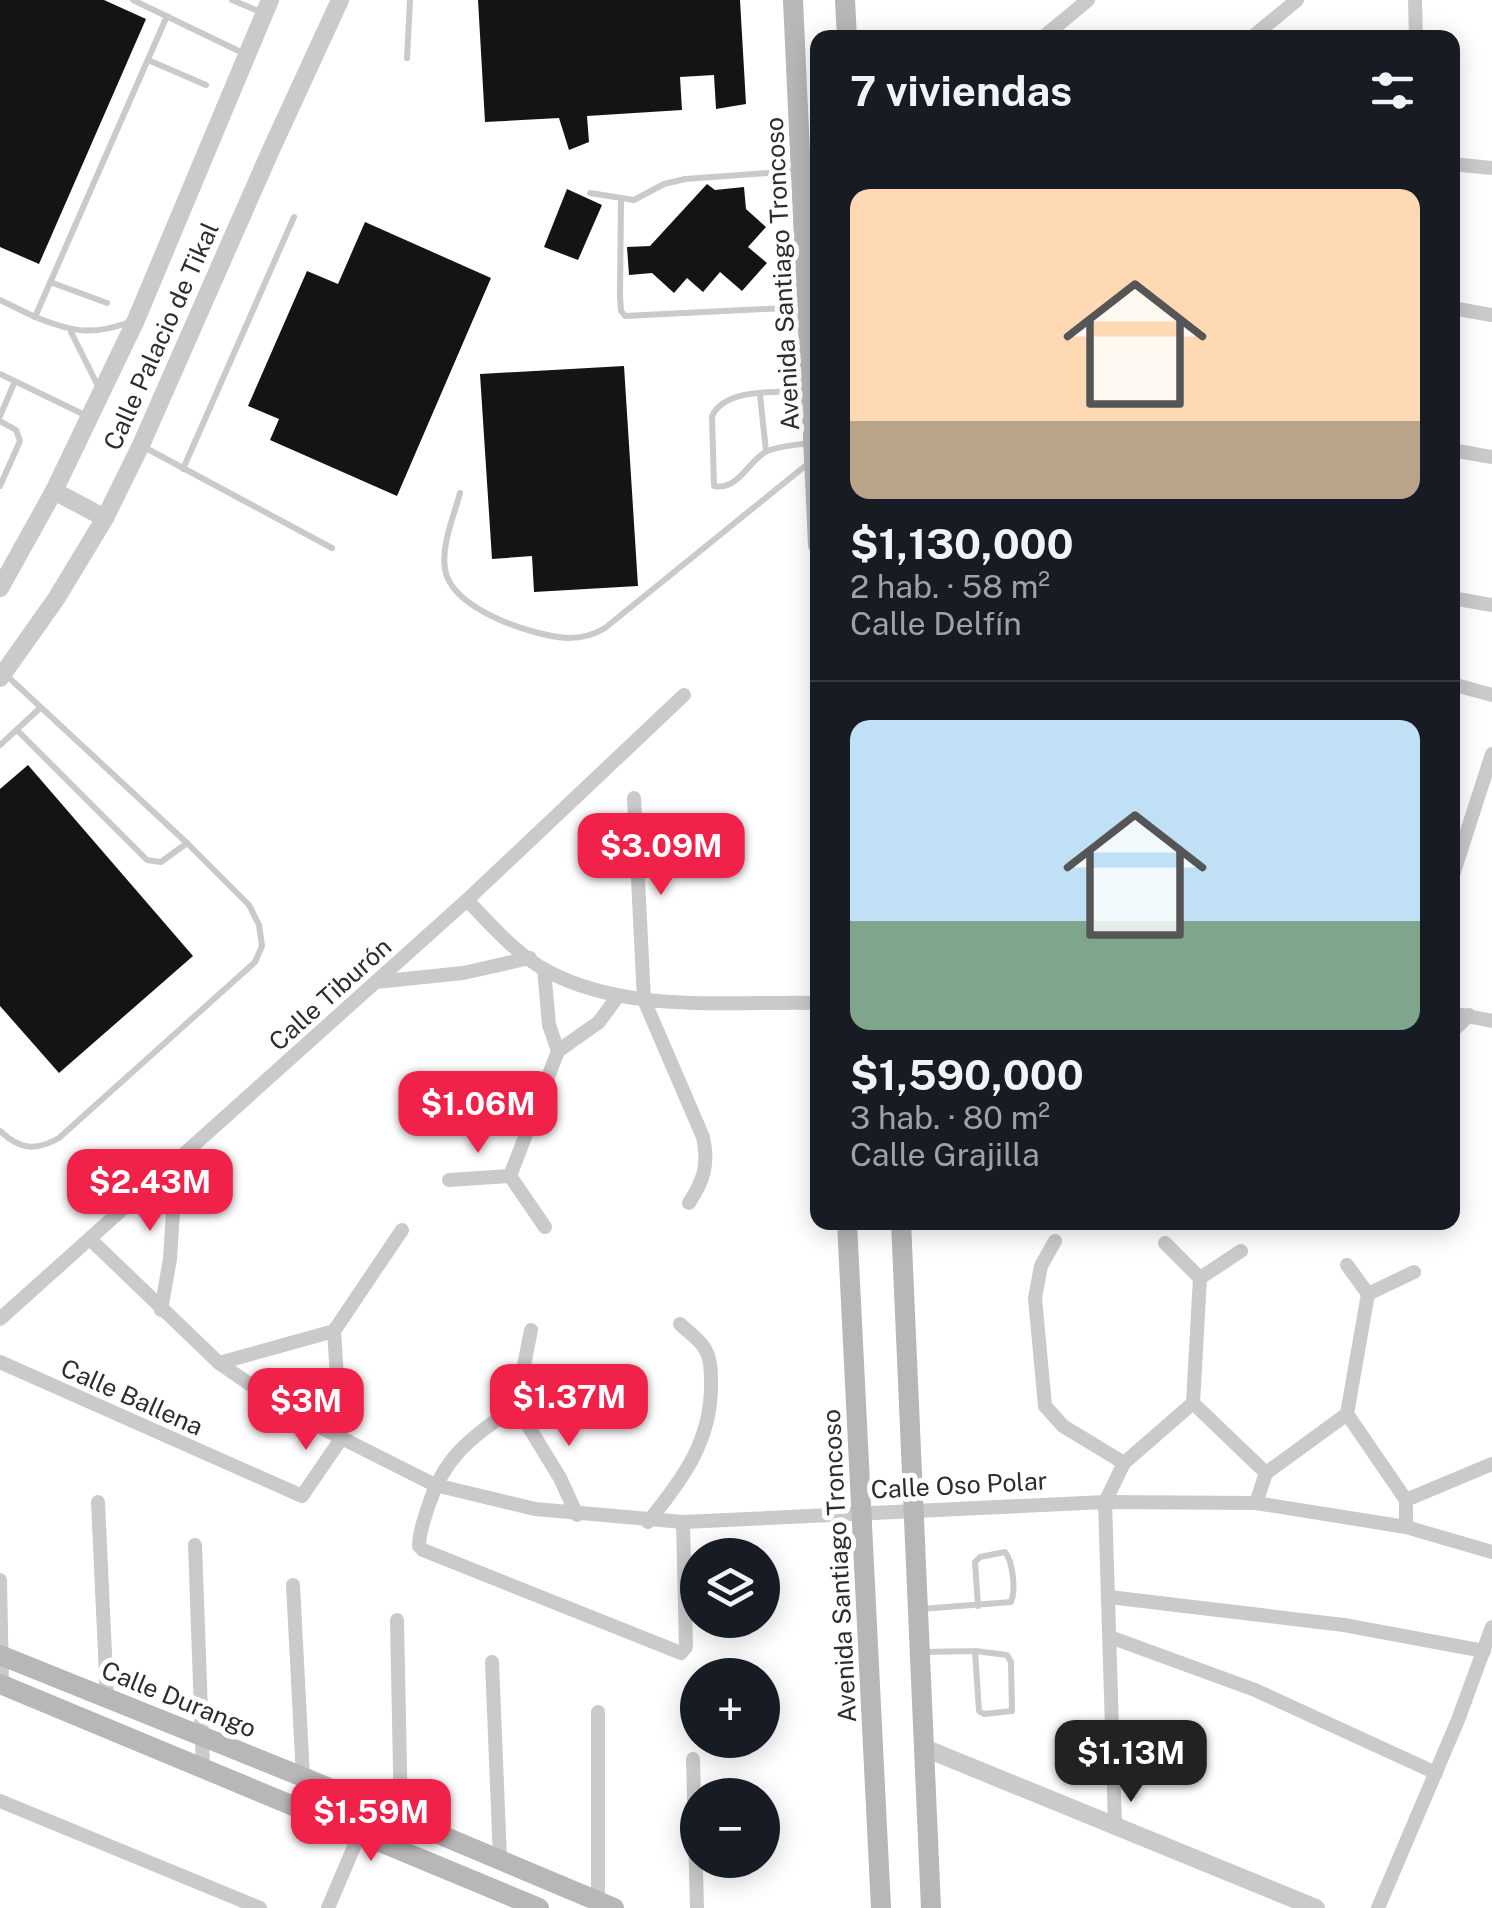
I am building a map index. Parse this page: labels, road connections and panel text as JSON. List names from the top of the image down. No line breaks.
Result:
{"streets":{"main road":["Avenida Santiago Troncoso","Calle Durango"],"street":["Calle Palacio de Tikal","Calle Tiburón","Calle Ballena","Calle Oso Polar"]},"crossings":[["Avenida Santiago Troncoso","Calle Oso Polar"],["Calle Tiburón","Calle Oso Polar"],["Calle Ballena","Calle Oso Polar"]],"page":{"heading":"7 viviendas","list":[{"name":"$1,130,000","note":"2 hab. · 58 m² · Calle Delfín"},{"name":"$1,590,000","note":"3 hab. · 80 m² · Calle Grajilla"}],"price":["$3.09M","$1.06M","$2.43M","$1.37M","$3M","$1.13M","$1.59M"],"map_buttons":["+","−"]}}
